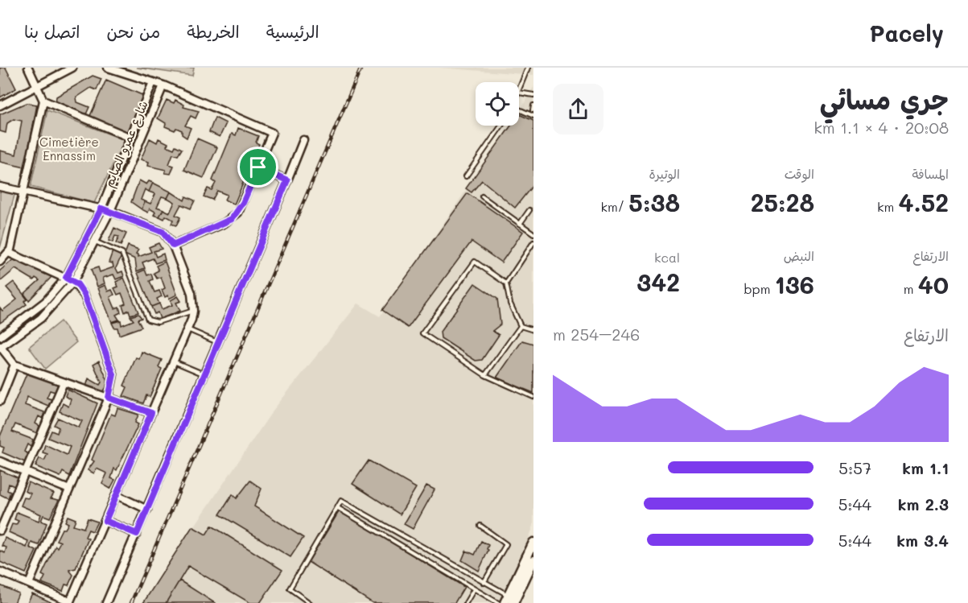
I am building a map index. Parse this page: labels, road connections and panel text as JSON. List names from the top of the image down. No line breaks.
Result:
{"streets":{"street":["شارع عمرو الصايم"]},"parks":["Cimetière Ennassim"],"page":{"header":"Pacely","nav":["الرئيسية","الخريطة","من نحن","اتصل بنا"],"heading":["جري مسائي","20:08 · 4 × 1.1 km"],"stats":[["المسافة","4.52 km"],["الوقت","25:28"],["الوتيرة","5:38 /km"],["الارتفاع","40 m"],["النبض","136 bpm"],["kcal","342"]],"chart":["الارتفاع","246–254 m"],"list":[{"name":"1.1 km","note":"5:57"},{"name":"2.3 km","note":"5:44"},{"name":"3.4 km","note":"5:44"}]}}
